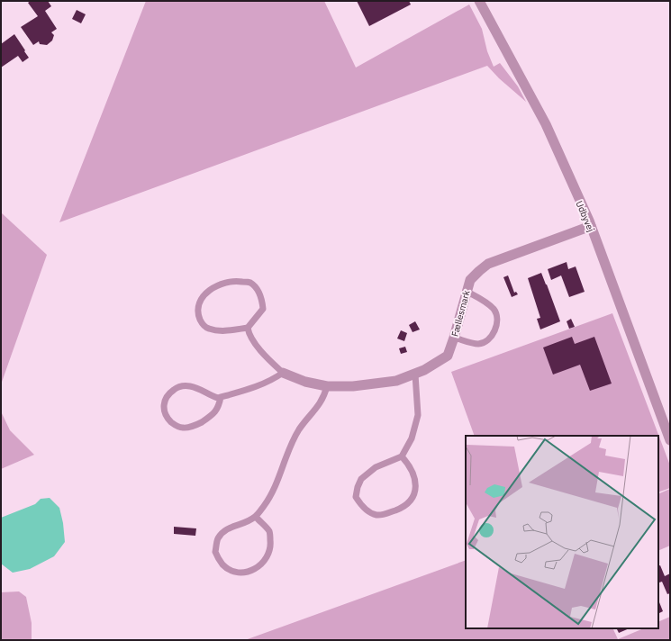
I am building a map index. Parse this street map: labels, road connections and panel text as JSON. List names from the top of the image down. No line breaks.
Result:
{"streets":{"street":["Udbyvej","Fællesmark"]},"crossings":[["Udbyvej","Fællesmark"]]}
